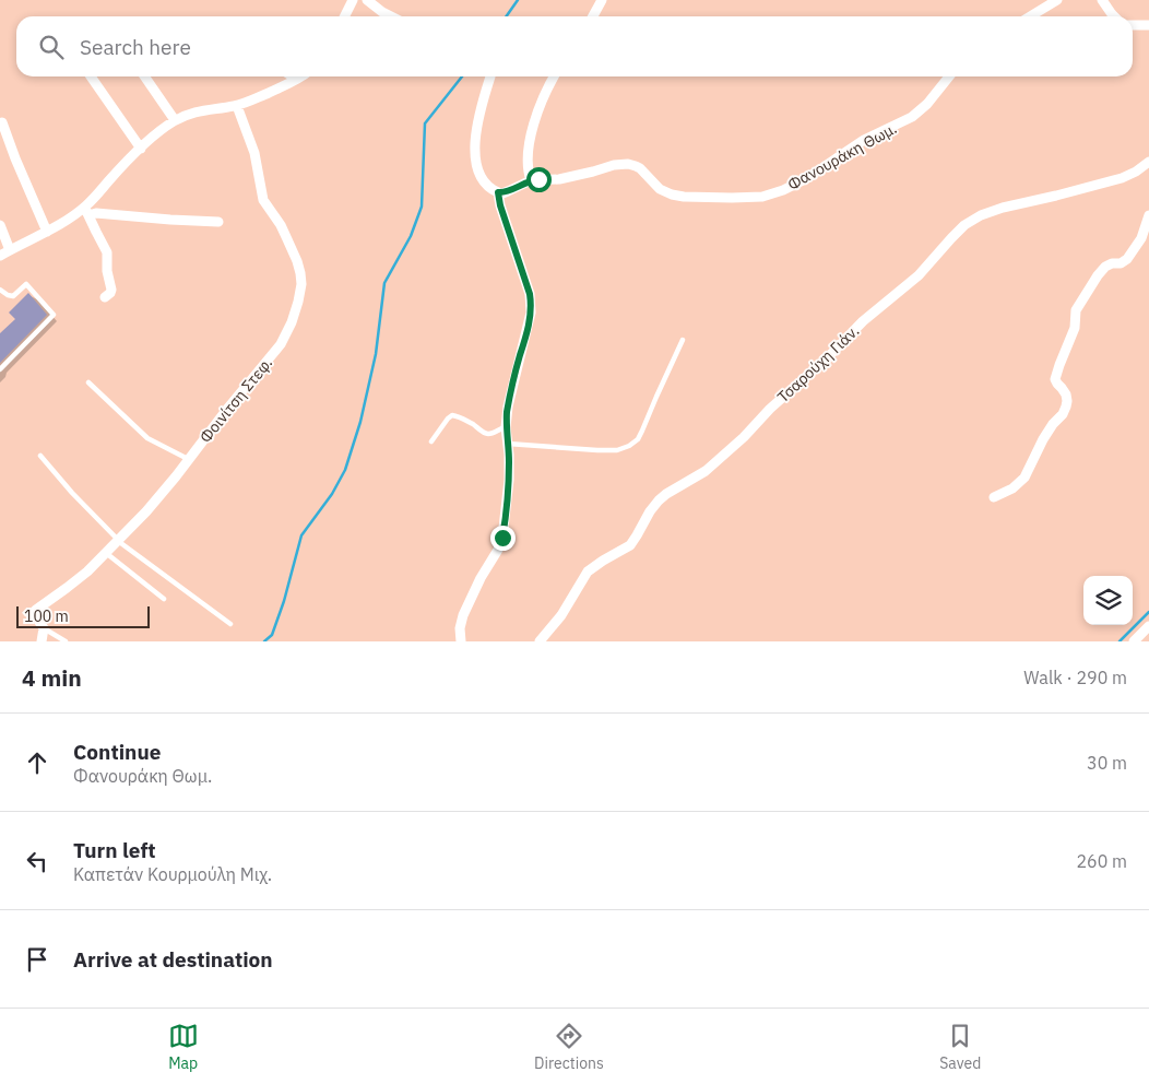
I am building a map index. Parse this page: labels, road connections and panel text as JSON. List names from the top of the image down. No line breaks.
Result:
{"streets":{"street":["Φανουράκη Θωμ.","Τσαρούχη Γιάν.","Φοινίτση Στεφ."]},"scale_bar":"100 m","page":{"search":"Search here","scale":"100 m","heading":["4 min","Walk · 290 m"],"list":[["Continue","Φανουράκη Θωμ.","30 m"],["Turn left","Καπετάν Κουρμούλη Μιχ.","260 m"],"Arrive at destination"],"nav":["Map","Directions","Saved"]}}
